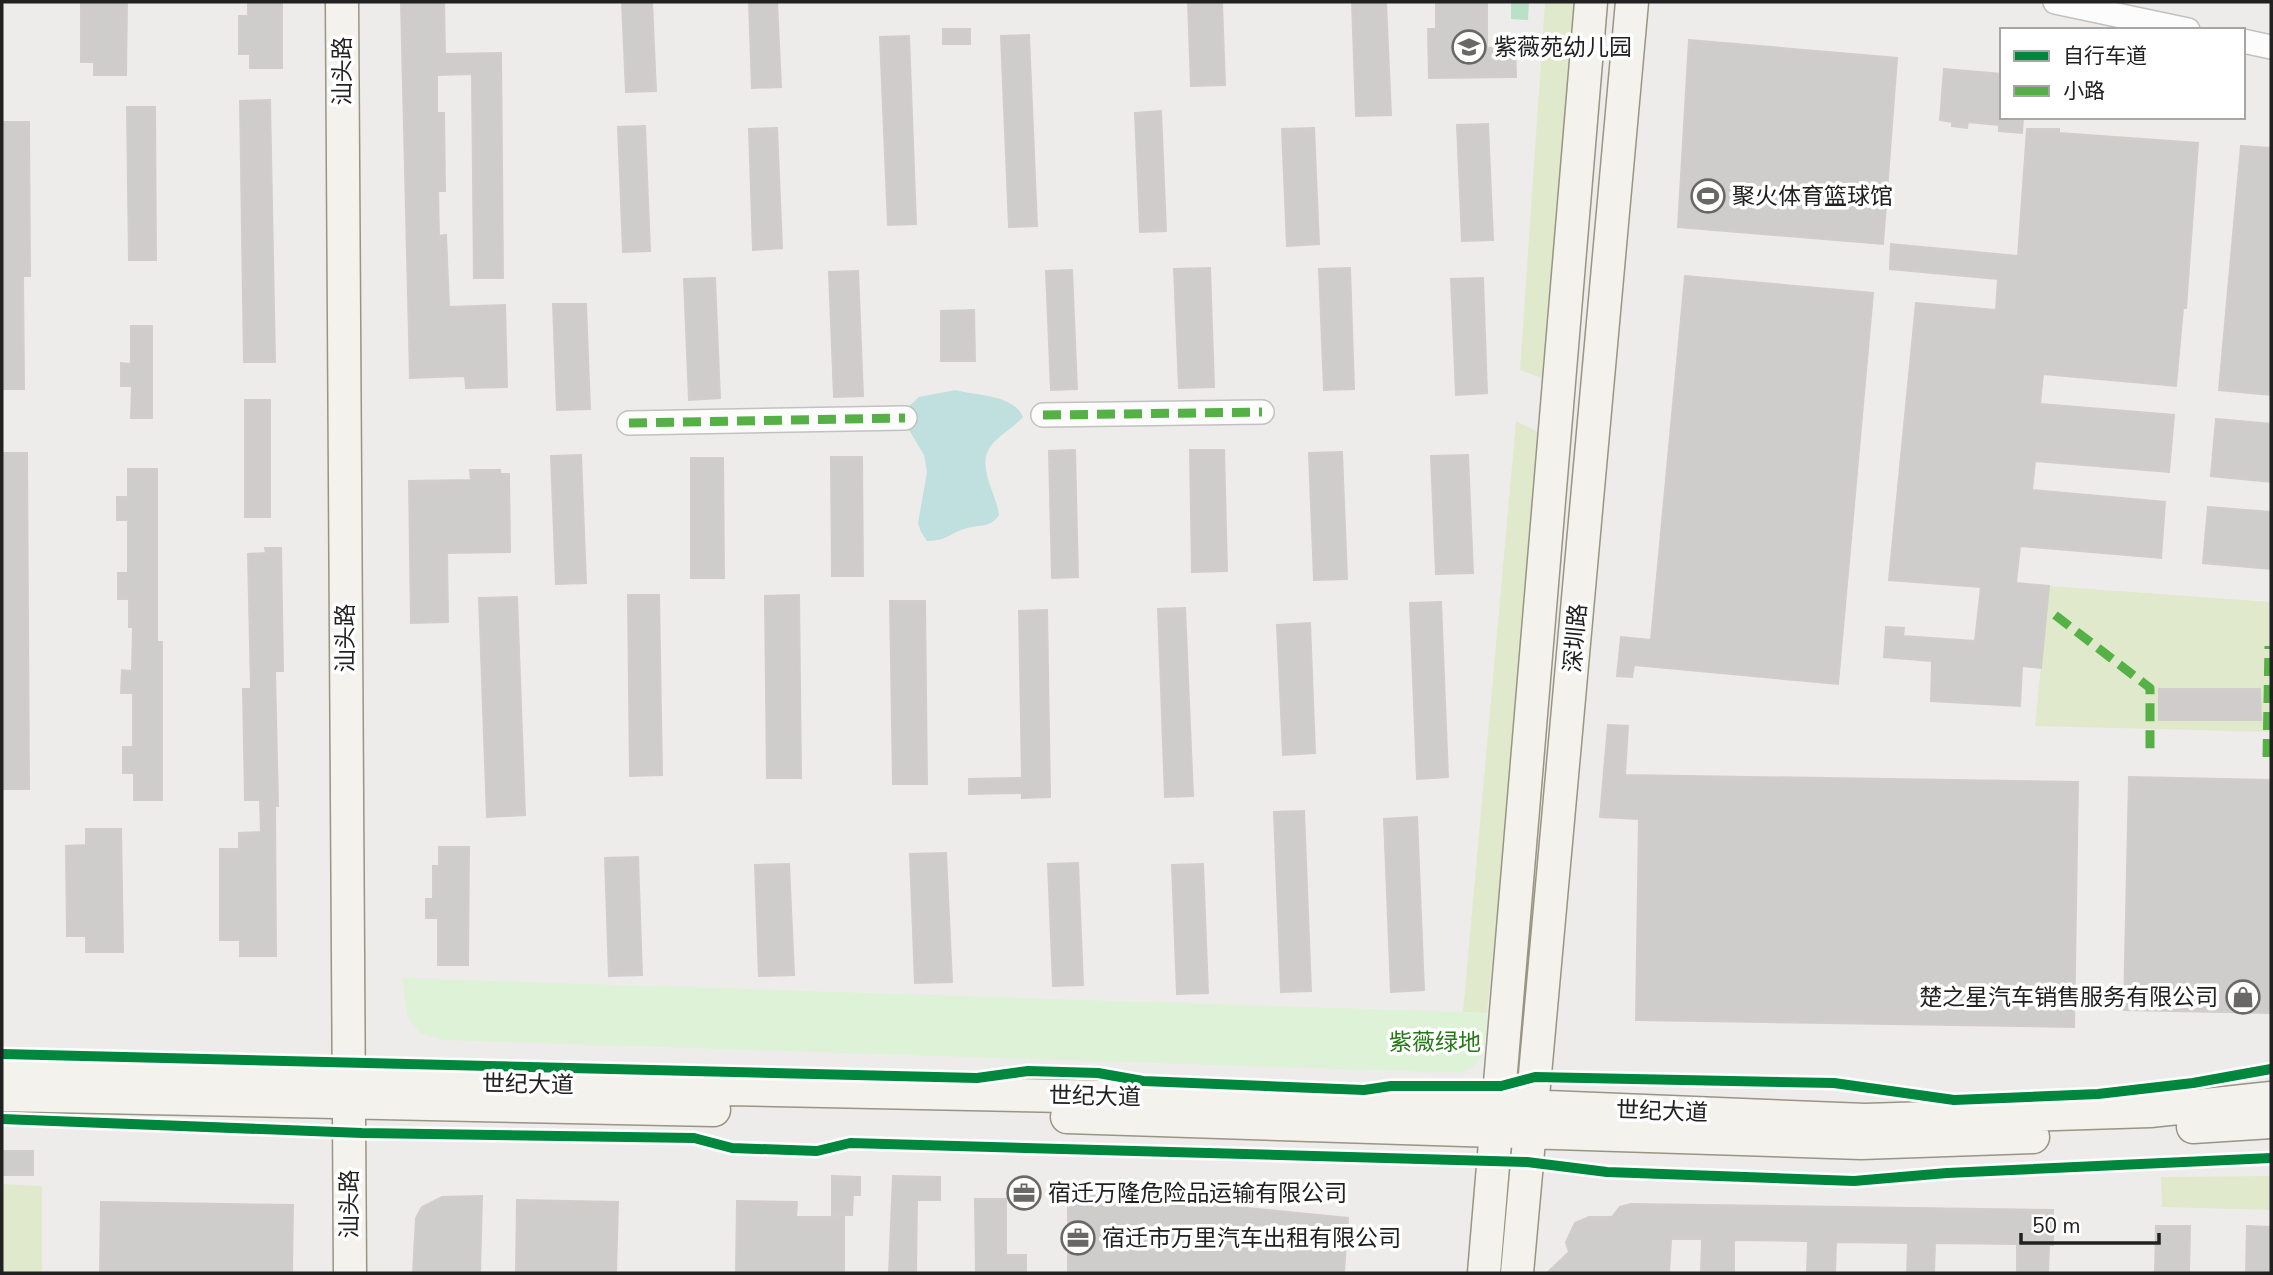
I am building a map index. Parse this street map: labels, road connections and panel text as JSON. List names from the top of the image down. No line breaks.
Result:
{"streets":{"street":["汕头路","深圳路","世纪大道"]},"crossings":[["汕头路","世纪大道"],["深圳路","世纪大道"]],"parks":["紫薇绿地"],"places":{"school or university":["紫薇苑幼儿园"],"sports":["聚火体育篮球馆"],"shop":["楚之星汽车销售服务有限公司"],"office":["宿迁万隆危险品运输有限公司","宿迁市万里汽车出租有限公司"]},"legend":["自行车道","小路"],"scale_bar":"50 m"}
